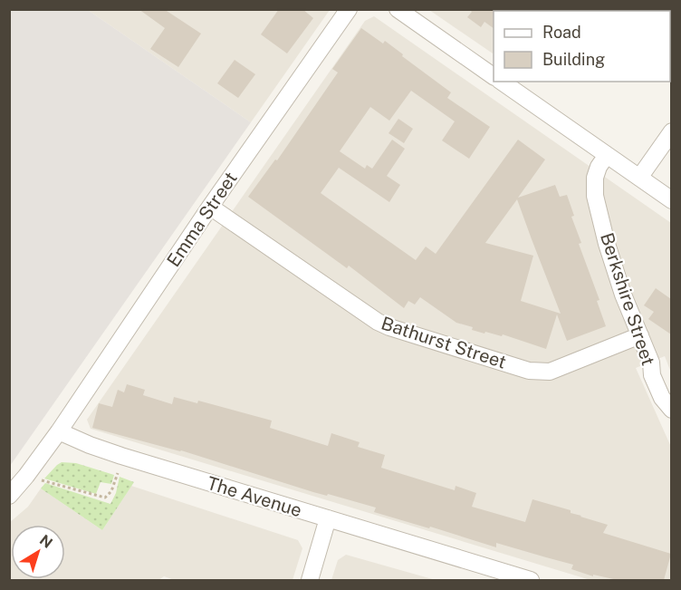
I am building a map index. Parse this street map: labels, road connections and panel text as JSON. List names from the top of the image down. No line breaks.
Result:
{"streets":{"street":["Emma Street","Berkshire Street","Bathurst Street","The Avenue"]},"crossings":[["Emma Street","Bathurst Street"],["Emma Street","The Avenue"],["Berkshire Street","Bathurst Street"]],"legend":["Road","Building"],"north":"top right"}
